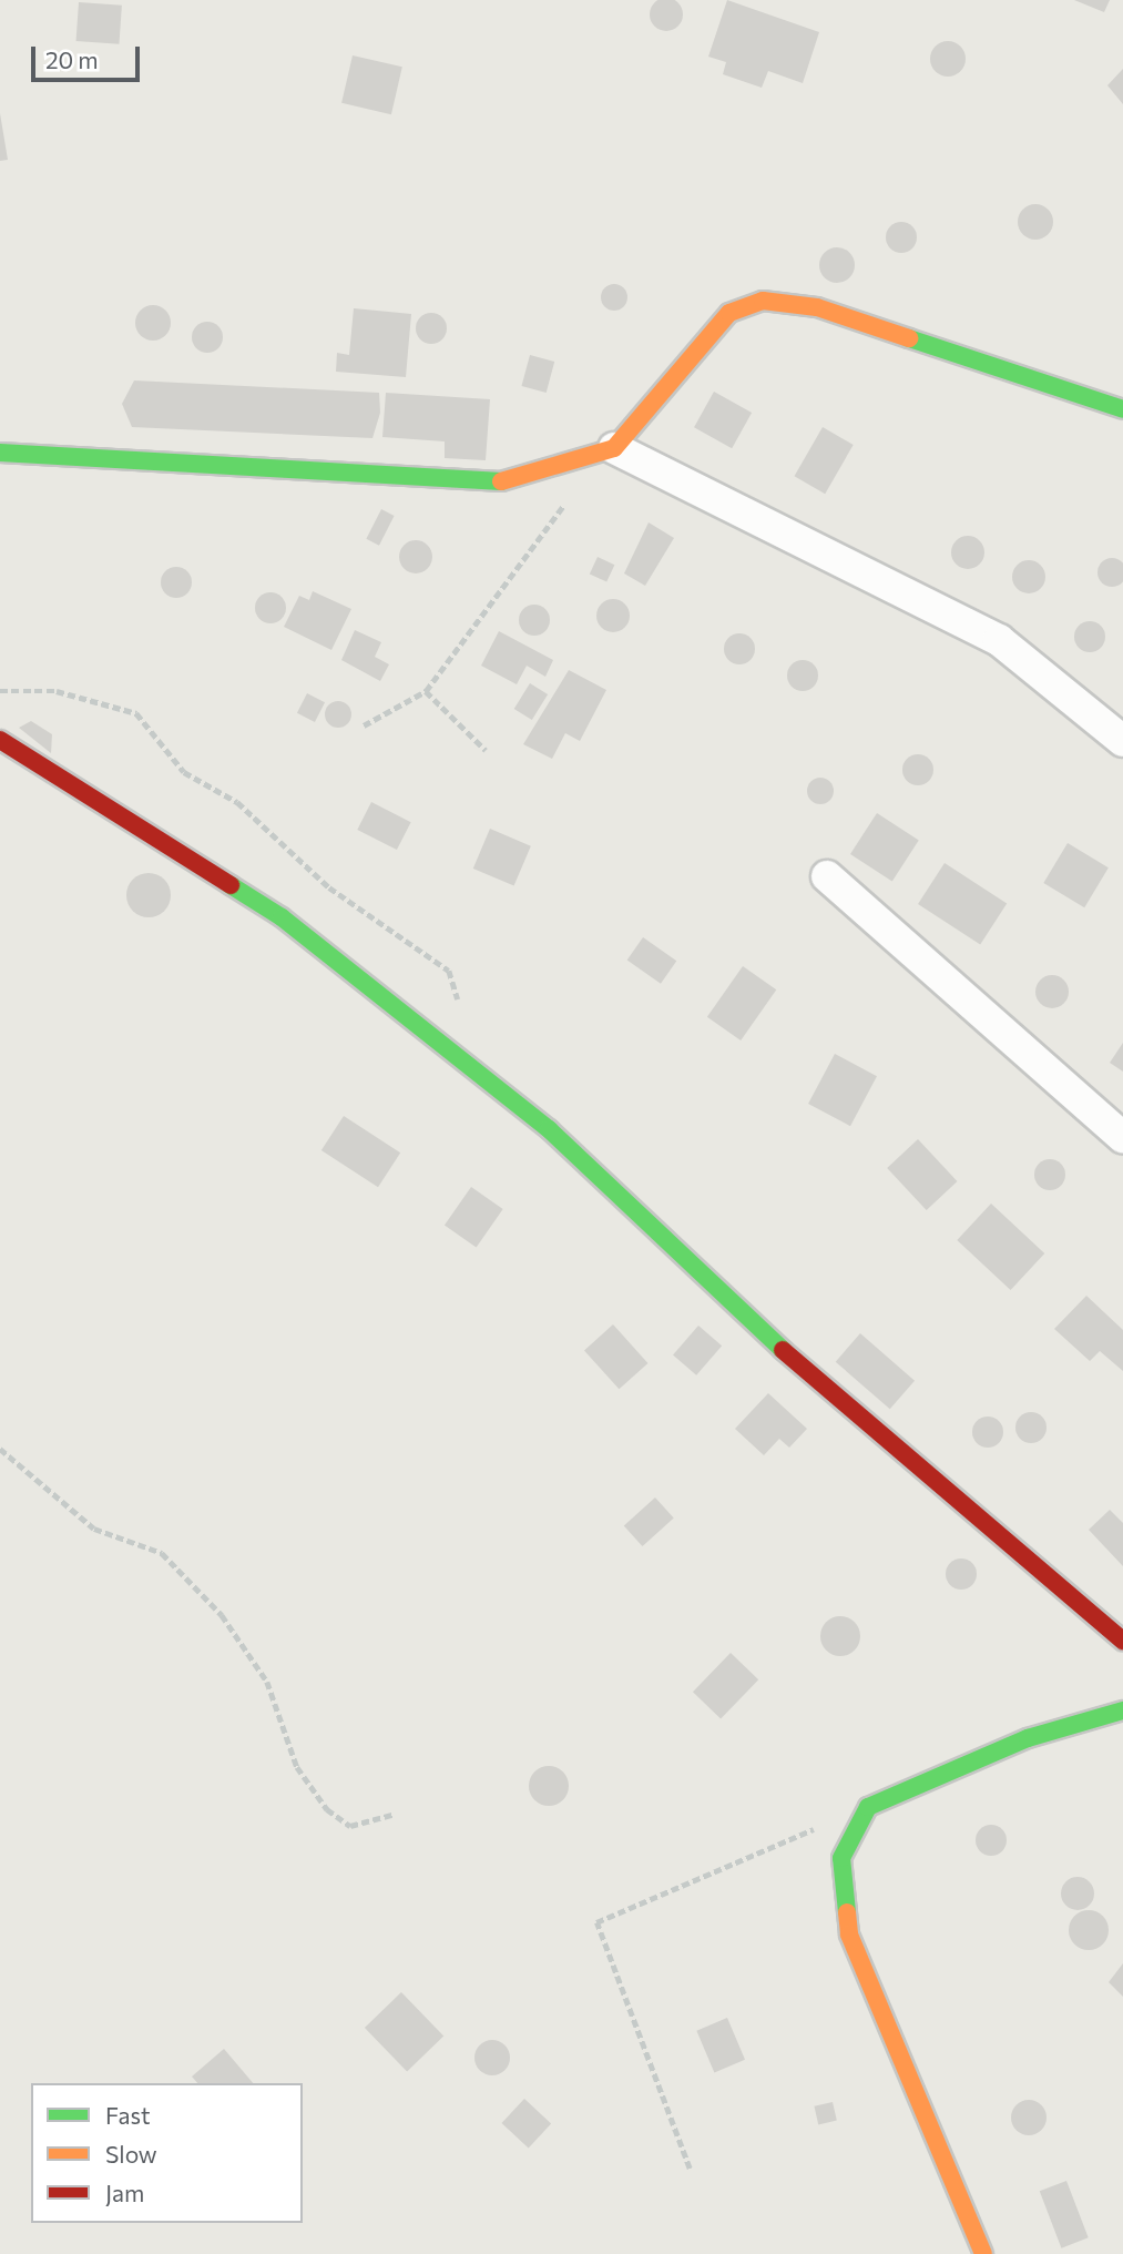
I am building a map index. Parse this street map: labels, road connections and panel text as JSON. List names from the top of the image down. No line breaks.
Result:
{"legend":["Fast","Slow","Jam"],"scale_bar":"20 m"}
